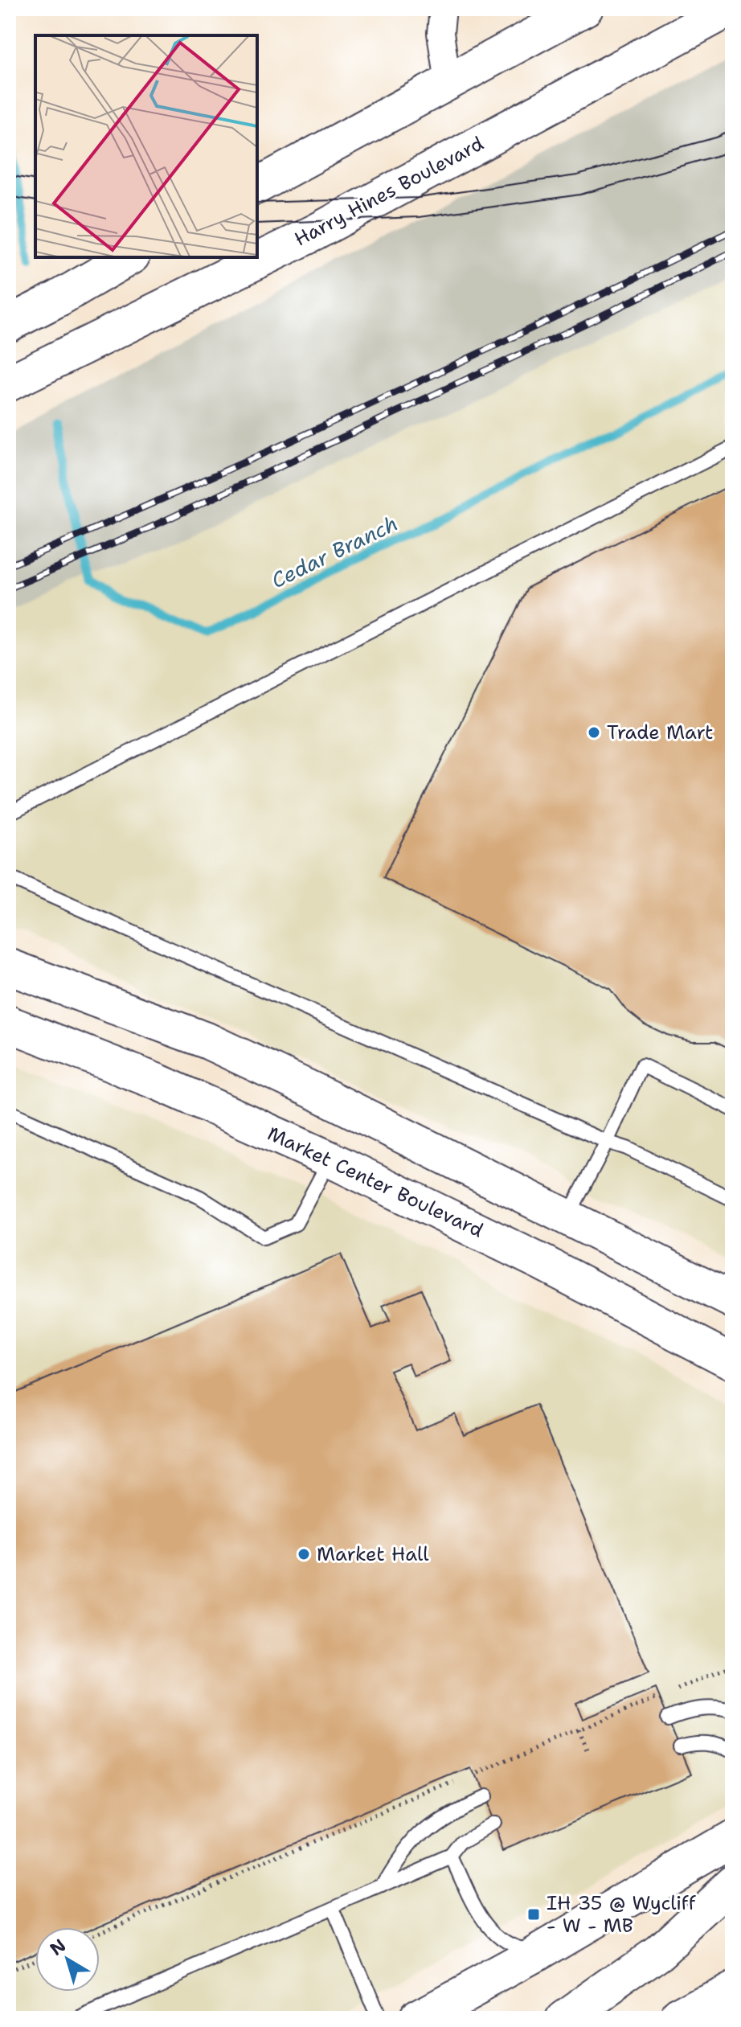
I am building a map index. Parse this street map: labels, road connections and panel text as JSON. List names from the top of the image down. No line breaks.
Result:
{"streets":{"main road":["Harry Hines Boulevard","Market Center Boulevard"]},"water":["Cedar Branch"],"places":{"other":["Trade Mart","Market Hall"],"transit":["IH 35 @ Wycliff - W - MB"]},"north":"top left"}
